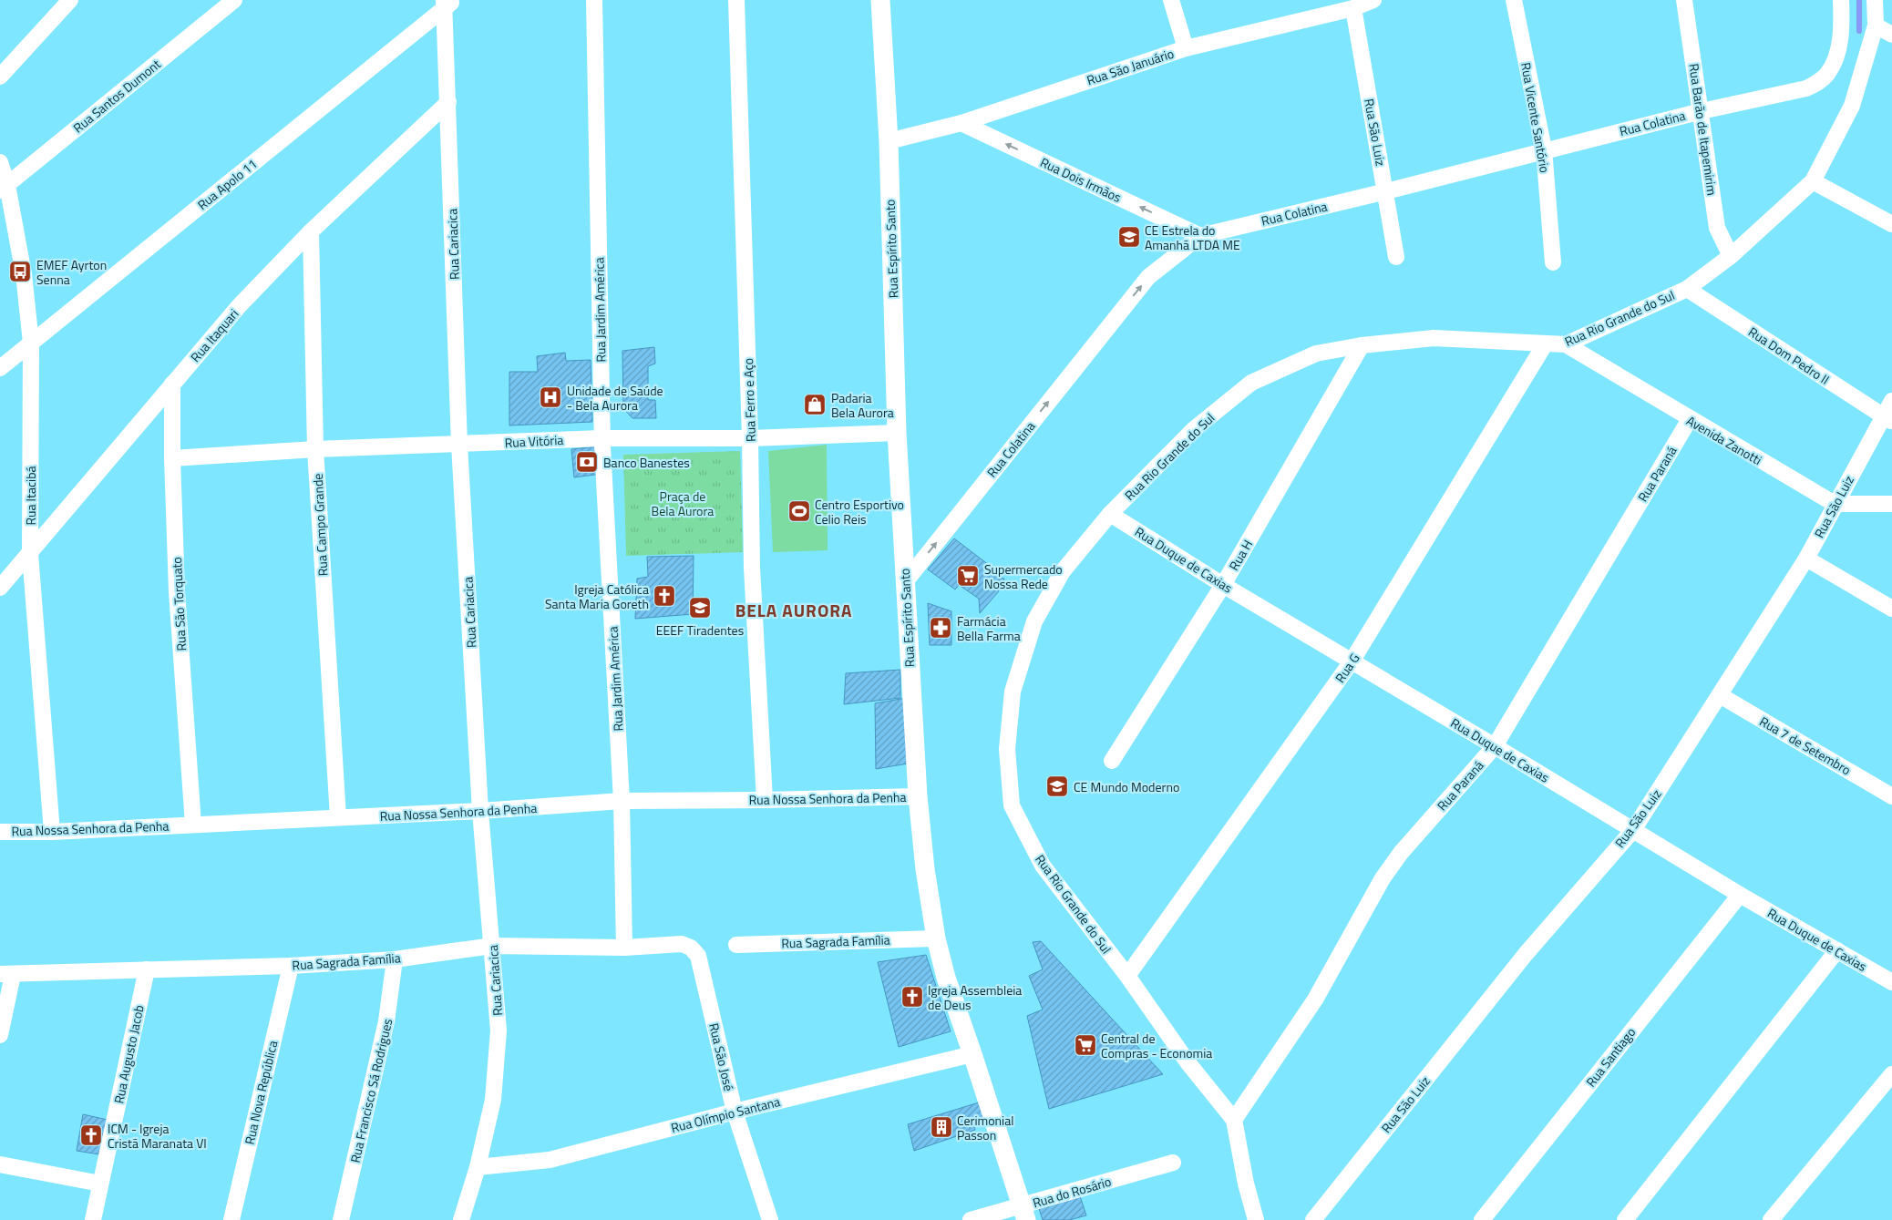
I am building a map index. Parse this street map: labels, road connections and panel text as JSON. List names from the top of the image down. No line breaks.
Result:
{"streets":{"street":["Rua São Januário","Rua Santos Dumont","Rua Vicente Santório","Rua Colatina","Rua Barão de Itapemirim","Rua São Luiz","Rua Dois Irmãos","Rua Apolo 11","Rua Cariacica","Rua Espírito Santo","Rua Jardim América","Rua Rio Grande do Sul","Rua Itaquari","Rua Dom Pedro II","Rua Ferro e Aço","Avenida Zanotti","Rua Vitória","Rua Paraná","Rua Itacibá","Rua Campo Grande","Rua H","Rua Duque de Caxias","Rua São Torquato","Rua G","Rua 7 de Setembro","Rua Nossa Senhora da Penha","Rua Sagrada Família","Rua Augusto Jacob","Rua São José","Rua Santiago","Rua Francisco Sá Rodrigues","Rua Nova República","Rua Olímpio Santana","Rua do Rosário"]},"crossings":[["Rua São Januário","Rua São Luiz"],["Rua São Januário","Rua Dois Irmãos"],["Rua São Januário","Rua Espírito Santo"],["Rua Santos Dumont","Rua Itacibá"],["Rua Vicente Santório","Rua Colatina"],["Rua Colatina","Rua Barão de Itapemirim"],["Rua Colatina","Rua São Luiz"],["Rua Colatina","Rua Dois Irmãos"],["Rua Colatina","Rua Espírito Santo"],["Rua Barão de Itapemirim","Rua Rio Grande do Sul"],["Rua São Luiz","Rua Dom Pedro II"],["Rua São Luiz","Avenida Zanotti"],["Rua São Luiz","Rua Duque de Caxias"],["Rua São Luiz","Rua 7 de Setembro"],["Rua Apolo 11","Rua Cariacica"],["Rua Apolo 11","Rua Itacibá"],["Rua Cariacica","Rua Itaquari"],["Rua Cariacica","Rua Vitória"],["Rua Cariacica","Rua Nossa Senhora da Penha"],["Rua Cariacica","Rua Sagrada Família"],["Rua Cariacica","Rua Olímpio Santana"],["Rua Espírito Santo","Rua Vitória"],["Rua Espírito Santo","Rua Nossa Senhora da Penha"],["Rua Espírito Santo","Rua Sagrada Família"],["Rua Espírito Santo","Rua Olímpio Santana"],["Rua Espírito Santo","Rua do Rosário"],["Rua Jardim América","Rua Vitória"],["Rua Jardim América","Rua Nossa Senhora da Penha"],["Rua Jardim América","Rua Sagrada Família"],["Rua Rio Grande do Sul","Rua Dom Pedro II"],["Rua Rio Grande do Sul","Avenida Zanotti"],["Rua Rio Grande do Sul","Rua Paraná"],["Rua Rio Grande do Sul","Rua H"],["Rua Rio Grande do Sul","Rua Duque de Caxias"],["Rua Rio Grande do Sul","Rua G"],["Rua Itaquari","Rua Itacibá"],["Rua Itaquari","Rua Campo Grande"],["Rua Itaquari","Rua São Torquato"],["Rua Ferro e Aço","Rua Vitória"],["Rua Ferro e Aço","Rua Nossa Senhora da Penha"],["Avenida Zanotti","Rua Paraná"],["Rua Vitória","Rua Campo Grande"],["Rua Vitória","Rua São Torquato"],["Rua Paraná","Rua Duque de Caxias"],["Rua Itacibá","Rua Nossa Senhora da Penha"],["Rua Campo Grande","Rua Nossa Senhora da Penha"],["Rua H","Rua Duque de Caxias"],["Rua Duque de Caxias","Rua G"],["Rua Duque de Caxias","Rua Santiago"],["Rua São Torquato","Rua Nossa Senhora da Penha"],["Rua Sagrada Família","Rua Augusto Jacob"],["Rua Sagrada Família","Rua São José"],["Rua Sagrada Família","Rua Francisco Sá Rodrigues"],["Rua Sagrada Família","Rua Nova República"],["Rua São José","Rua Olímpio Santana"]],"one_way":["Rua Colatina","Rua Dois Irmãos"],"districts":["BELA AURORA"],"parks":["Praça de Bela Aurora"],"places":{"school or university":["CE Estrela do Amanhã LTDA ME","EEEF Tiradentes","CE Mundo Moderno"],"bus stop":["EMEF Ayrton Senna"],"hospital":["Unidade de Saúde - Bela Aurora"],"shop":["Padaria Bela Aurora"],"bank":["Banco Banestes"],"sports":["Centro Esportivo Celio Reis"],"supermarket":["Supermercado Nossa Rede","Central de Compras - Economia"],"church":["Igreja Católica Santa Maria Goreth","Igreja Assembleia de Deus","ICM - Igreja Cristã Maranata VI"],"pharmacy":["Farmácia Bella Farma"],"building":["Cerimonial Passon"]}}
